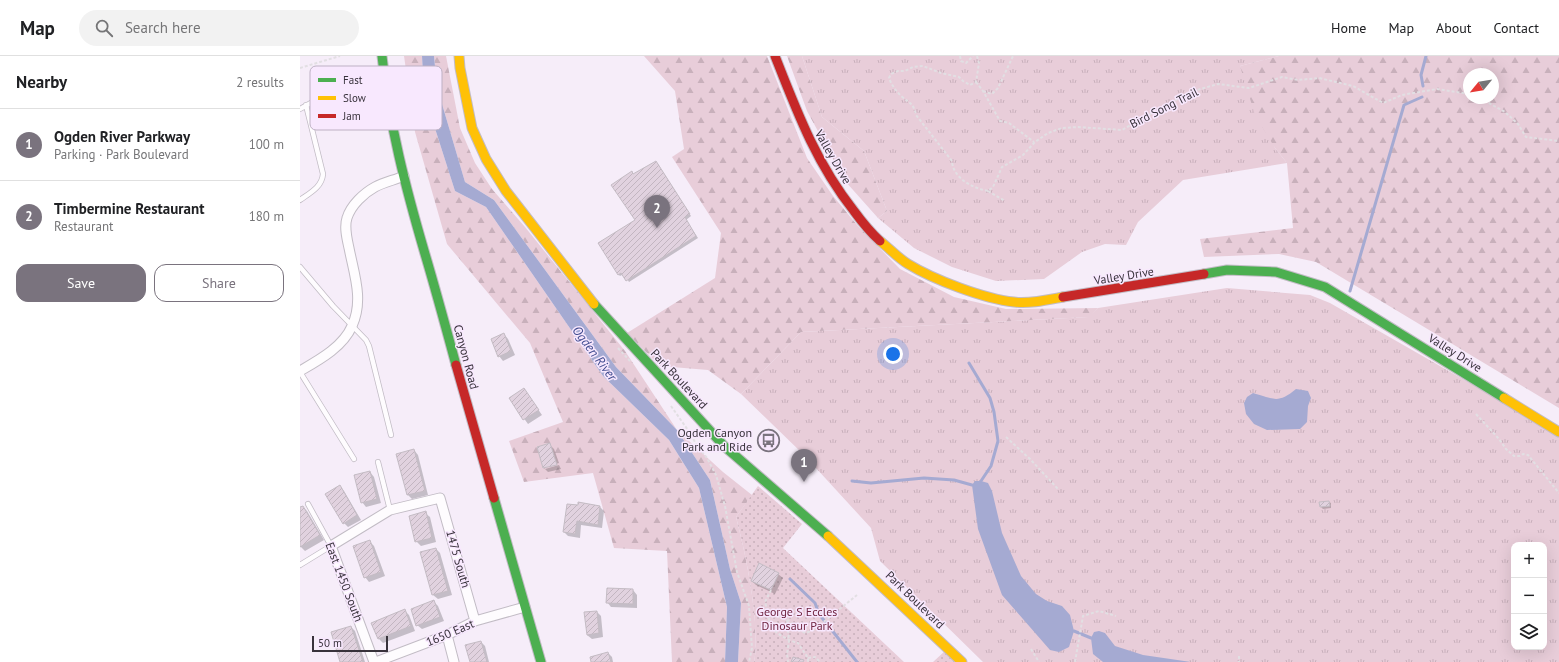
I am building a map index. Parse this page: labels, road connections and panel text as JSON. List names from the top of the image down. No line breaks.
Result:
{"streets":{"street":["Valley Drive","Canyon Road","Park Boulevard","1475 South","East 1450 South","1650 East"],"path":["Bird Song Trail"]},"crossings":[["Canyon Road","1650 East"],["1475 South","1650 East"],["East 1450 South","1650 East"]],"water":["Ogden River"],"parks":["George S Eccles Dinosaur Park"],"places":{"bus stop":["Ogden Canyon Park and Ride"]},"legend":["Fast","Slow","Jam"],"scale_bar":"50 m","north":"bottom left","page":{"header":"Map","search":"Search here","nav":["Home","Map","About","Contact"],"heading":["Nearby","2 results"],"list":[{"mark":"1","name":"Ogden River Parkway","note":"Parking · Park Boulevard","value":"100 m"},{"mark":"2","name":"Timbermine Restaurant","note":"Restaurant","value":"180 m"}],"pins":["2","1"],"buttons":["Save","Share"],"map_buttons":["+","−"],"scale":"50 m"}}
